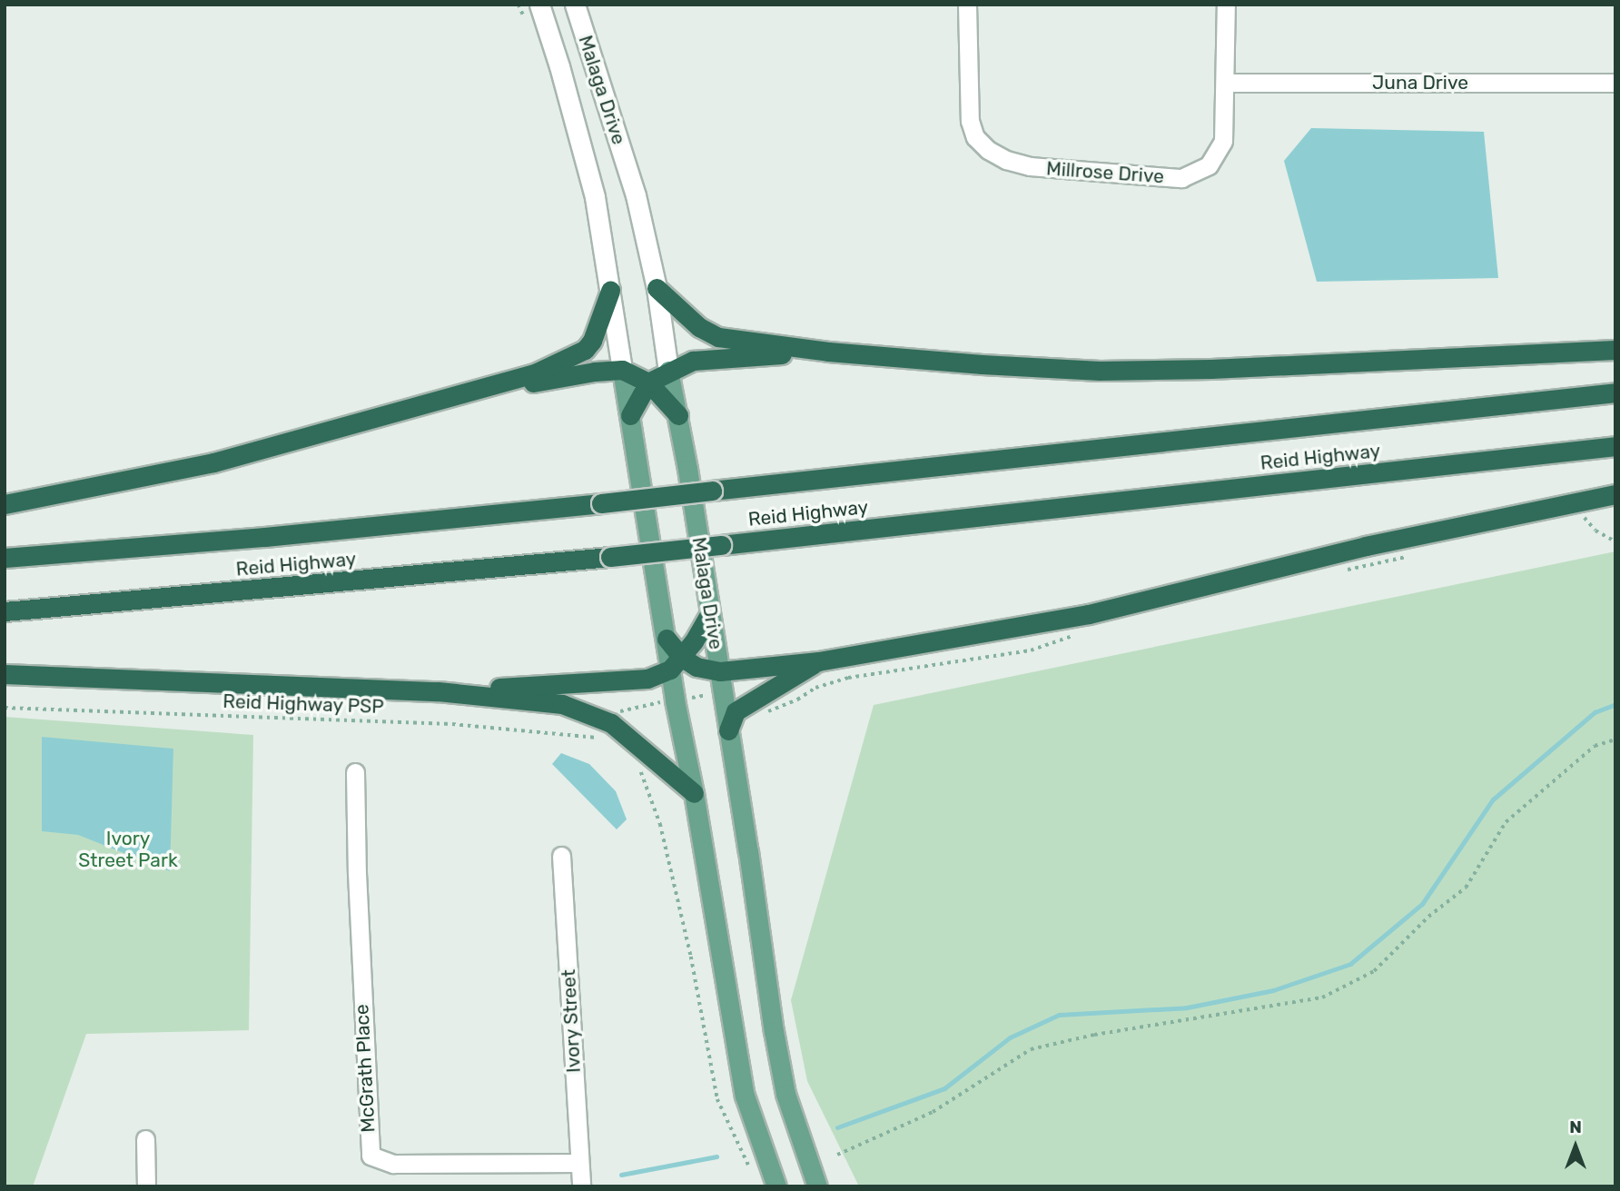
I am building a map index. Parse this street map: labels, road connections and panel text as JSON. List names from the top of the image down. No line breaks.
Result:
{"streets":{"highway":["Reid Highway"],"main road":["Malaga Drive"],"street":["Juna Drive","Millrose Drive","Ivory Street","McGrath Place"],"path":["Reid Highway PSP"]},"crossings":[["Juna Drive","Millrose Drive"],["Ivory Street","McGrath Place"]],"parks":["Ivory Street Park"],"north":"top"}
